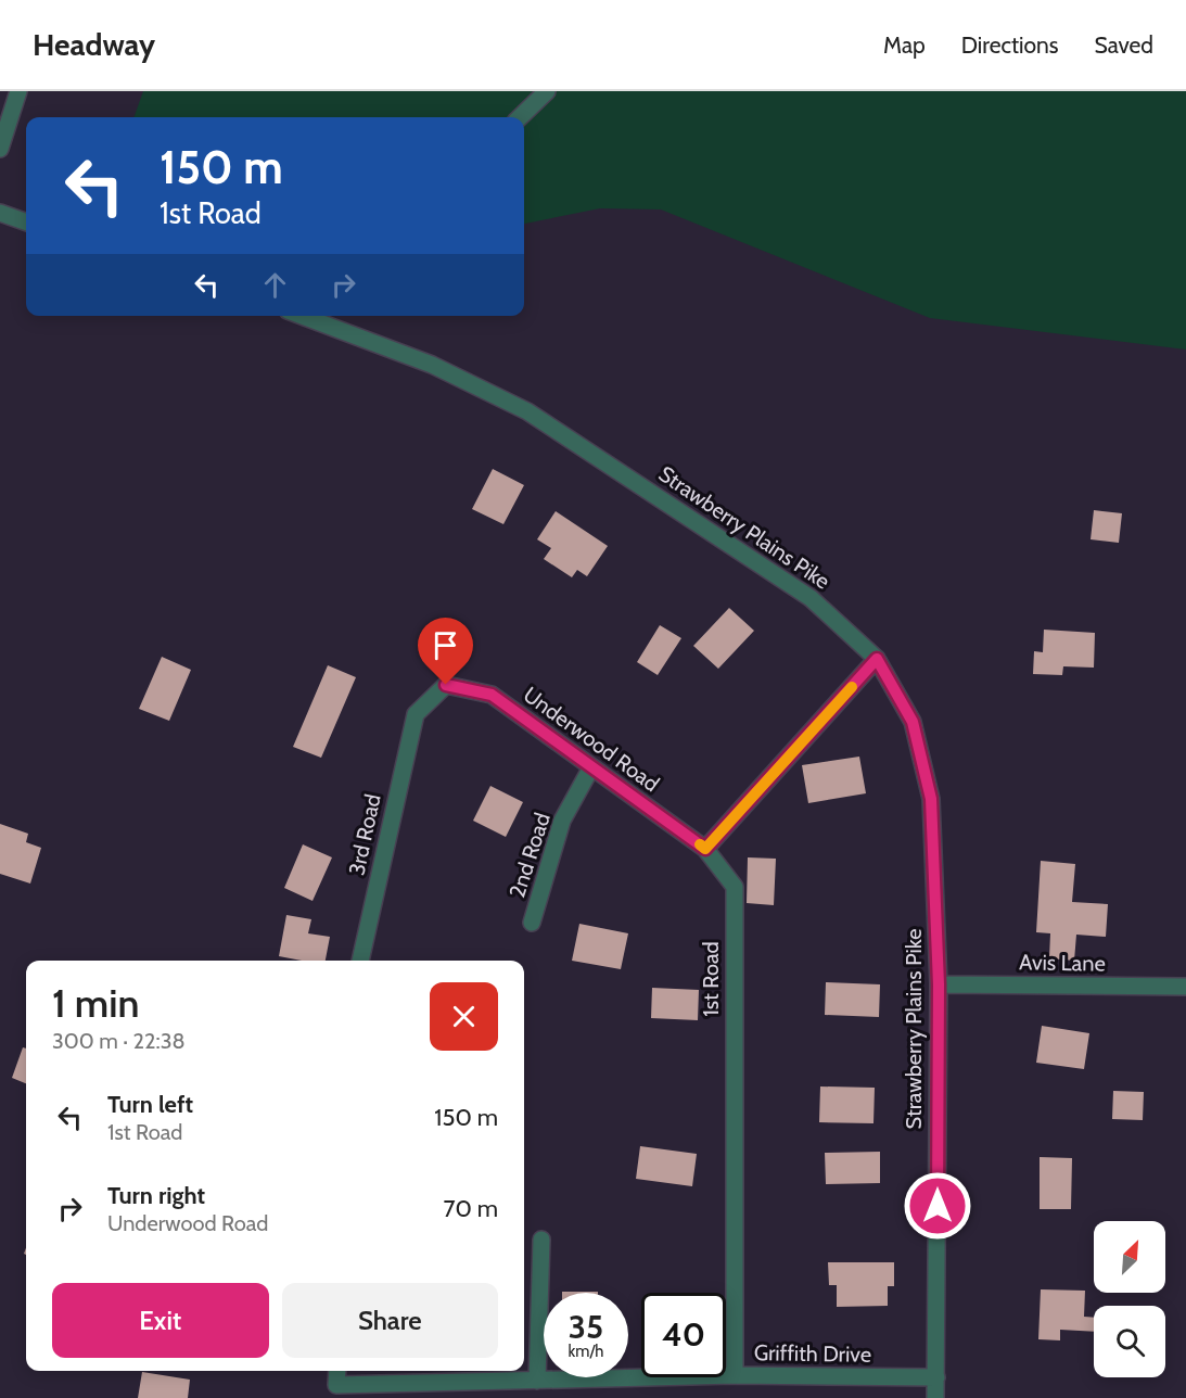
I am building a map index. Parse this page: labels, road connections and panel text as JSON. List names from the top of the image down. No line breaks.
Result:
{"streets":{"street":["Strawberry Plains Pike","Underwood Road","3rd Road","2nd Road","Avis Lane","1st Road","Griffith Drive"]},"crossings":[["Strawberry Plains Pike","Avis Lane"],["Strawberry Plains Pike","Griffith Drive"],["Underwood Road","3rd Road"],["Underwood Road","2nd Road"],["Underwood Road","1st Road"],["1st Road","Griffith Drive"]],"north":"top right","page":{"header":"Headway","nav":["Map","Directions","Saved"],"turn":["150 m","1st Road"],"heading":["1 min","300 m · 22:38"],"list":[{"name":"Turn left","note":"1st Road","value":"150 m"},{"name":"Turn right","note":"Underwood Road","value":"70 m"}],"buttons":["Exit","Share"],"speed":"35 km/h","limit":"40"}}
